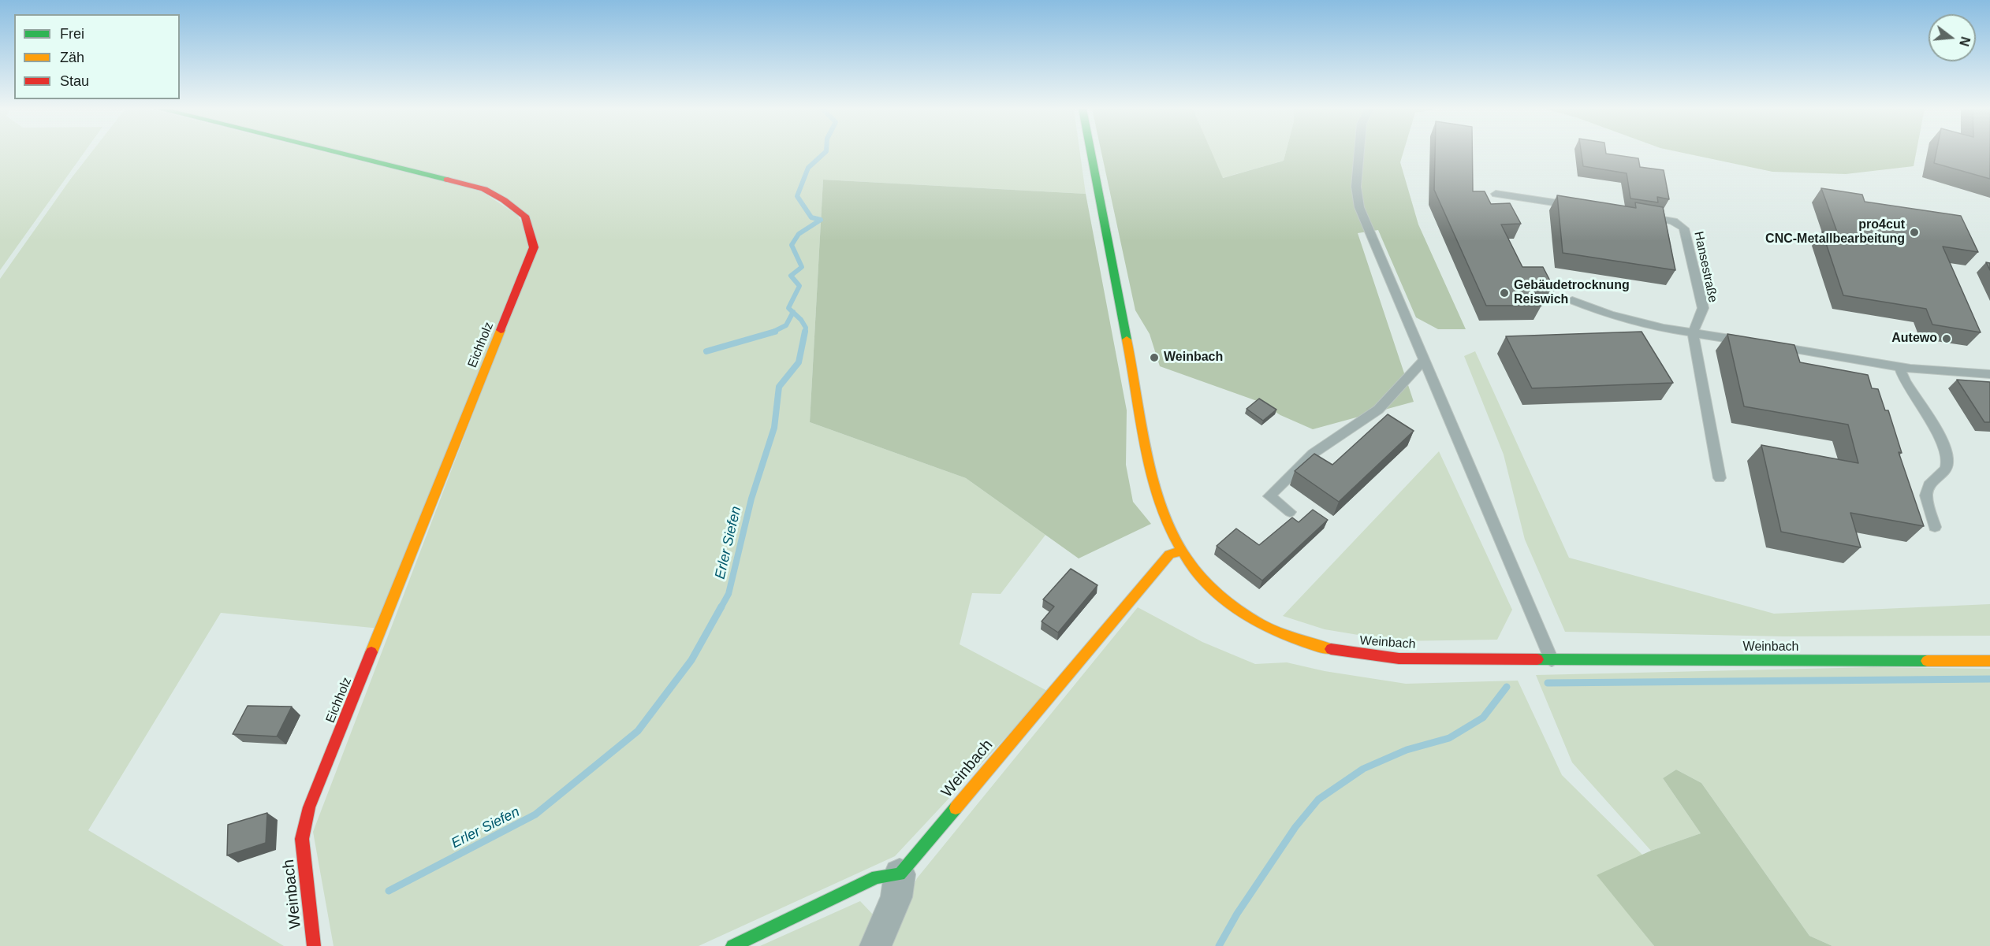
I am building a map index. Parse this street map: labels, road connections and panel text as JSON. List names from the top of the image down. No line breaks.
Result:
{"streets":{"street":["Eichholz","Weinbach"],"lane":["Hansestraße"]},"crossings":[["Eichholz","Weinbach"]],"water":["Erler Siefen"],"places":["pro4cut CNC-Metallbearbeitung","Gebäudetrocknung Reiswich","Autewo","Weinbach"],"legend":["Frei","Zäh","Stau"],"north":"right"}
